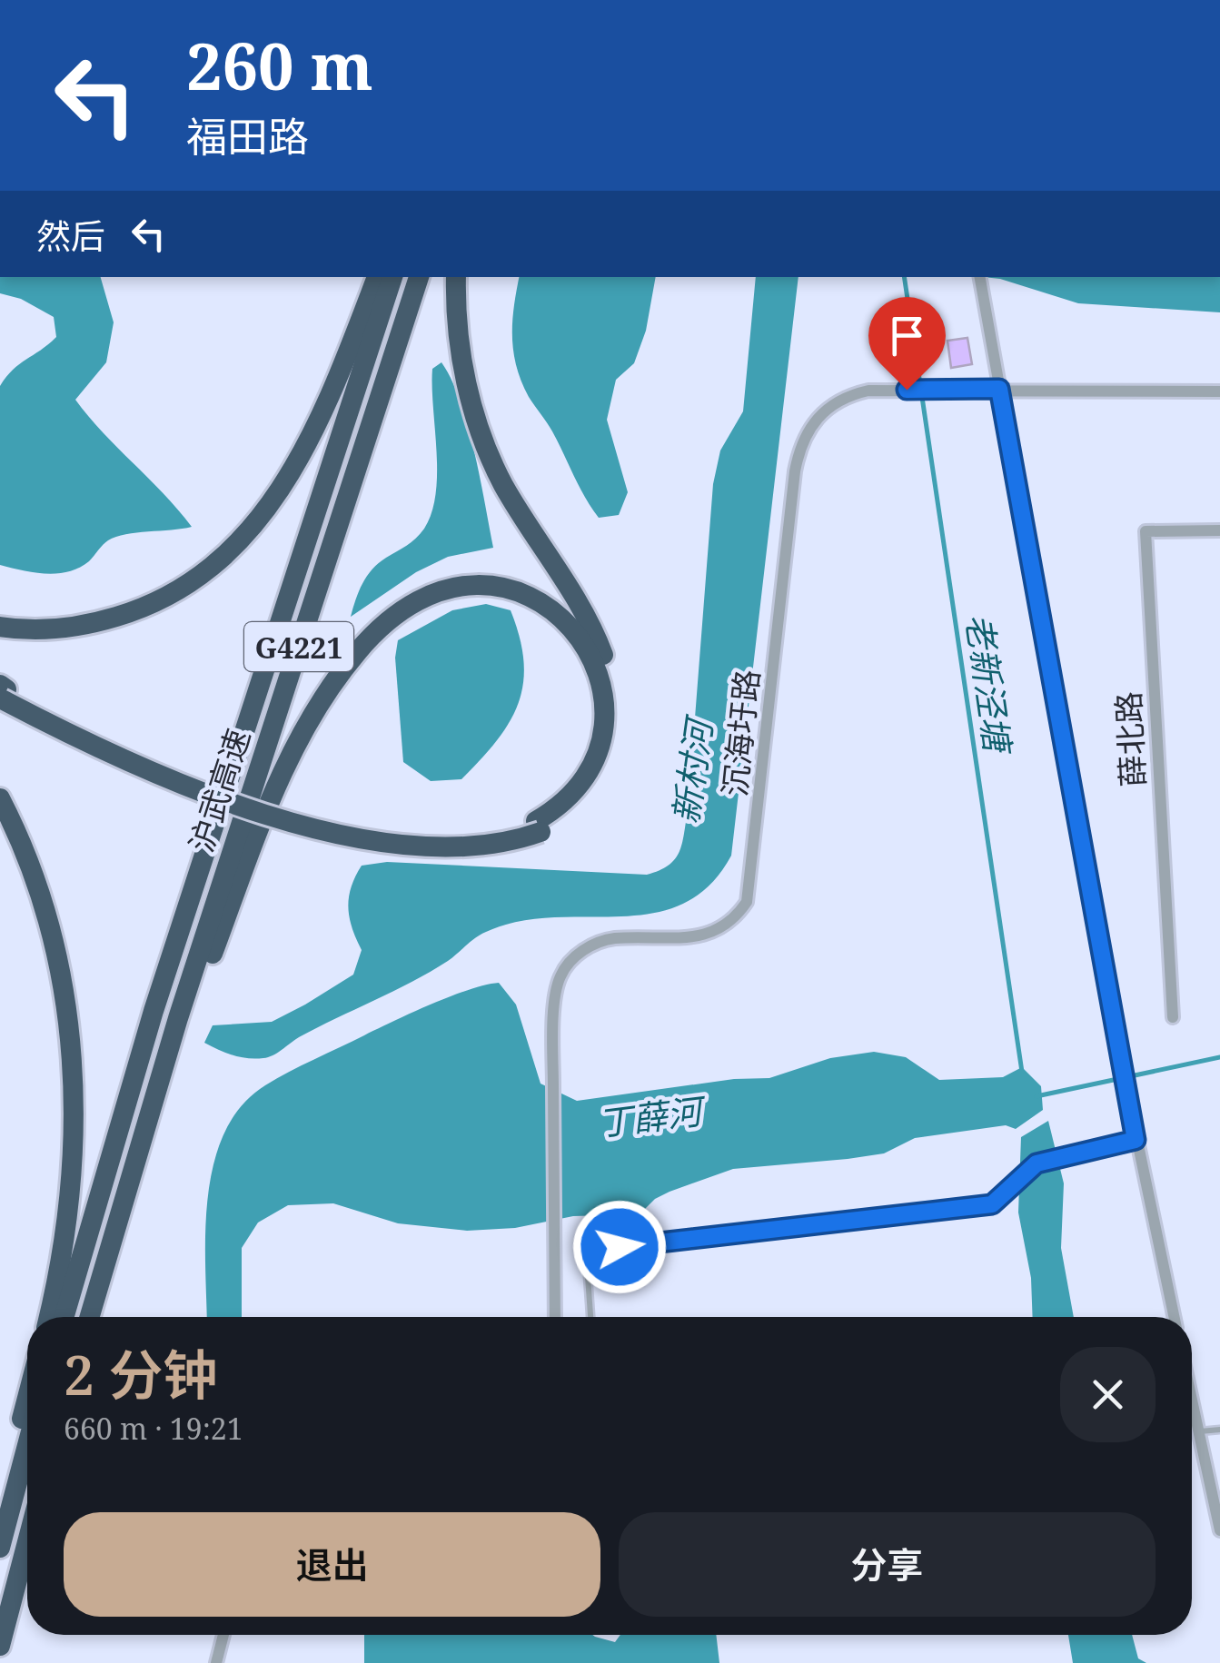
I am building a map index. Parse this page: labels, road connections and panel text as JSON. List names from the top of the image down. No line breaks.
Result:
{"streets":{"highway":["G4221","沪武高速"],"street":["沉海圩路","薛北路"]},"water":["老新泾塘","新村河","丁薛河"],"page":{"turn":["260 m","福田路"],"then":"然后","heading":["2 分钟","660 m · 19:21"],"buttons":["退出","分享"]}}
